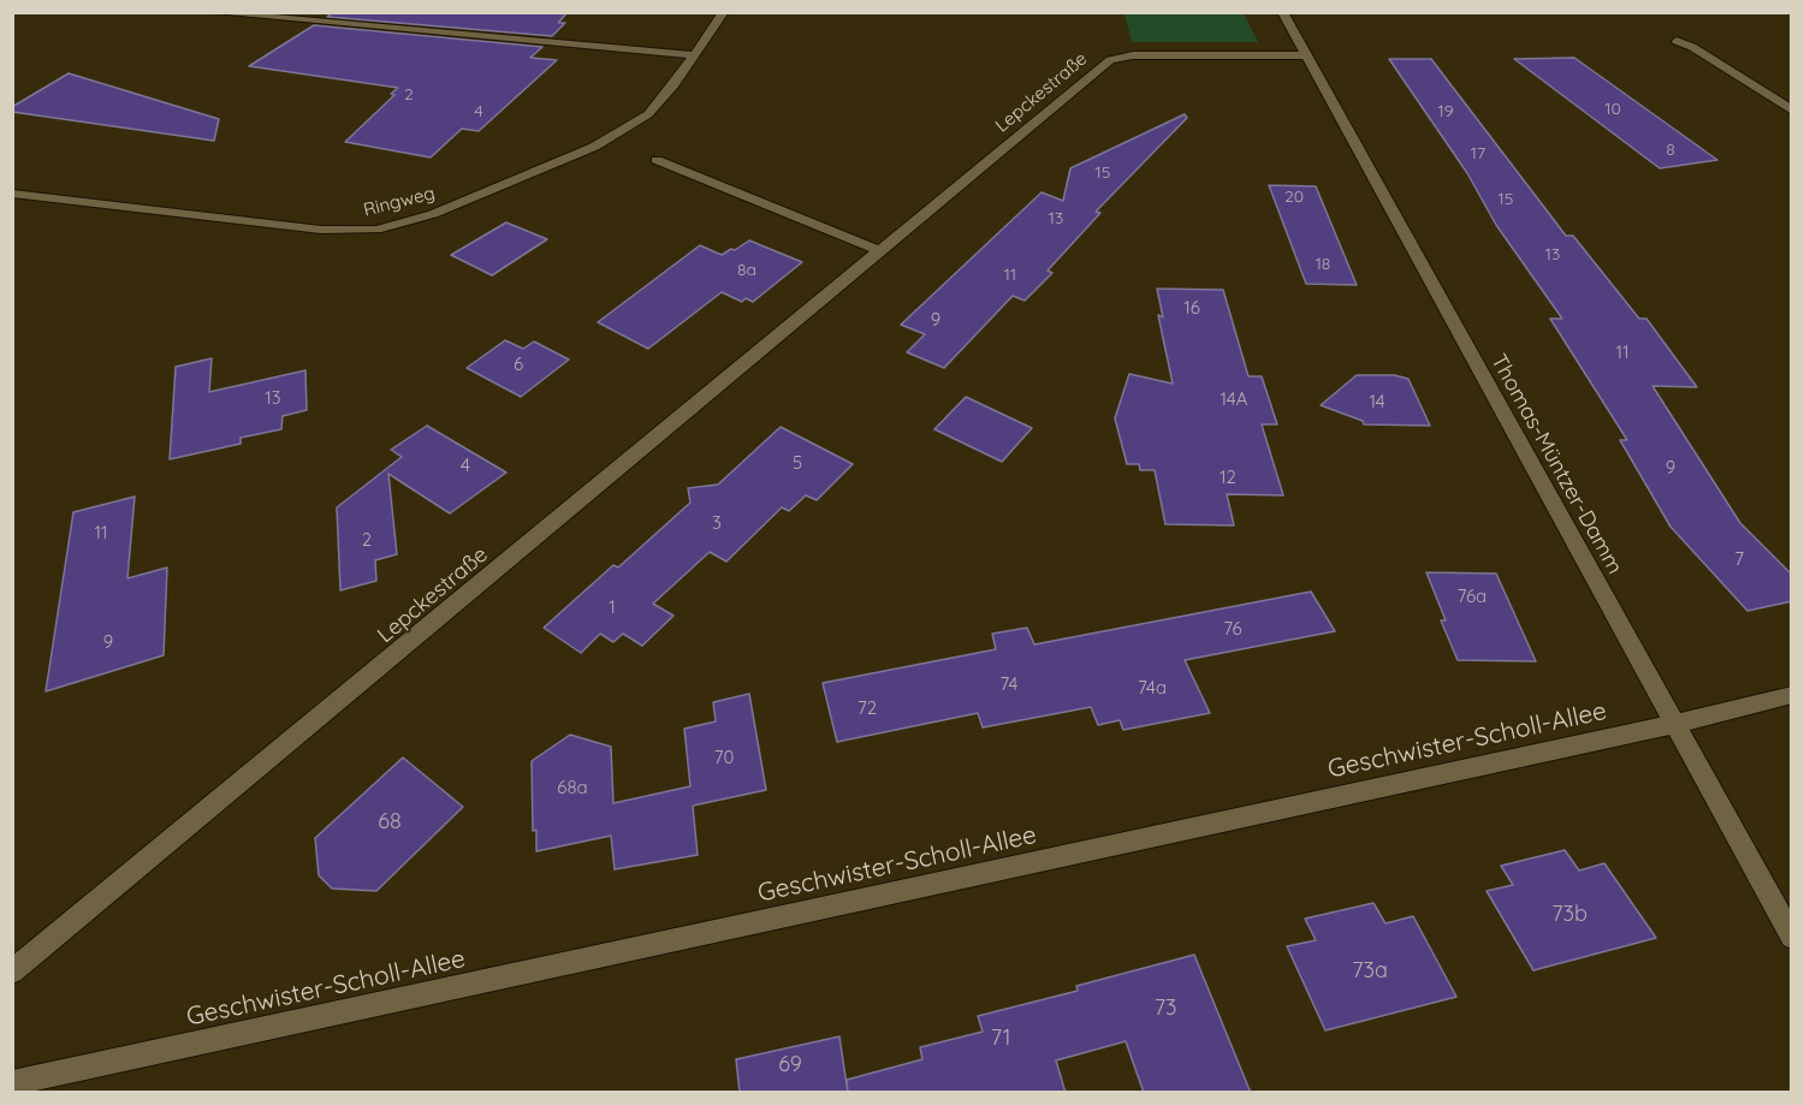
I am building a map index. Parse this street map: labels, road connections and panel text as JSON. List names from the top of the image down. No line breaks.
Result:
{"streets":{"street":["Lepckestraße","Ringweg","Thomas-Müntzer-Damm","Geschwister-Scholl-Allee"]},"crossings":[["Lepckestraße","Thomas-Müntzer-Damm"],["Thomas-Müntzer-Damm","Geschwister-Scholl-Allee"]],"house_numbers":["2","10","4","19","8","17","15","20","15","13","13","18","8a","11","16","9","11","6","13","14A","14","5","4","9","12","3","11","2","7","76a","1","76","9","74","74a","72","70","68a","68","73b","73a","73","71","69"]}
